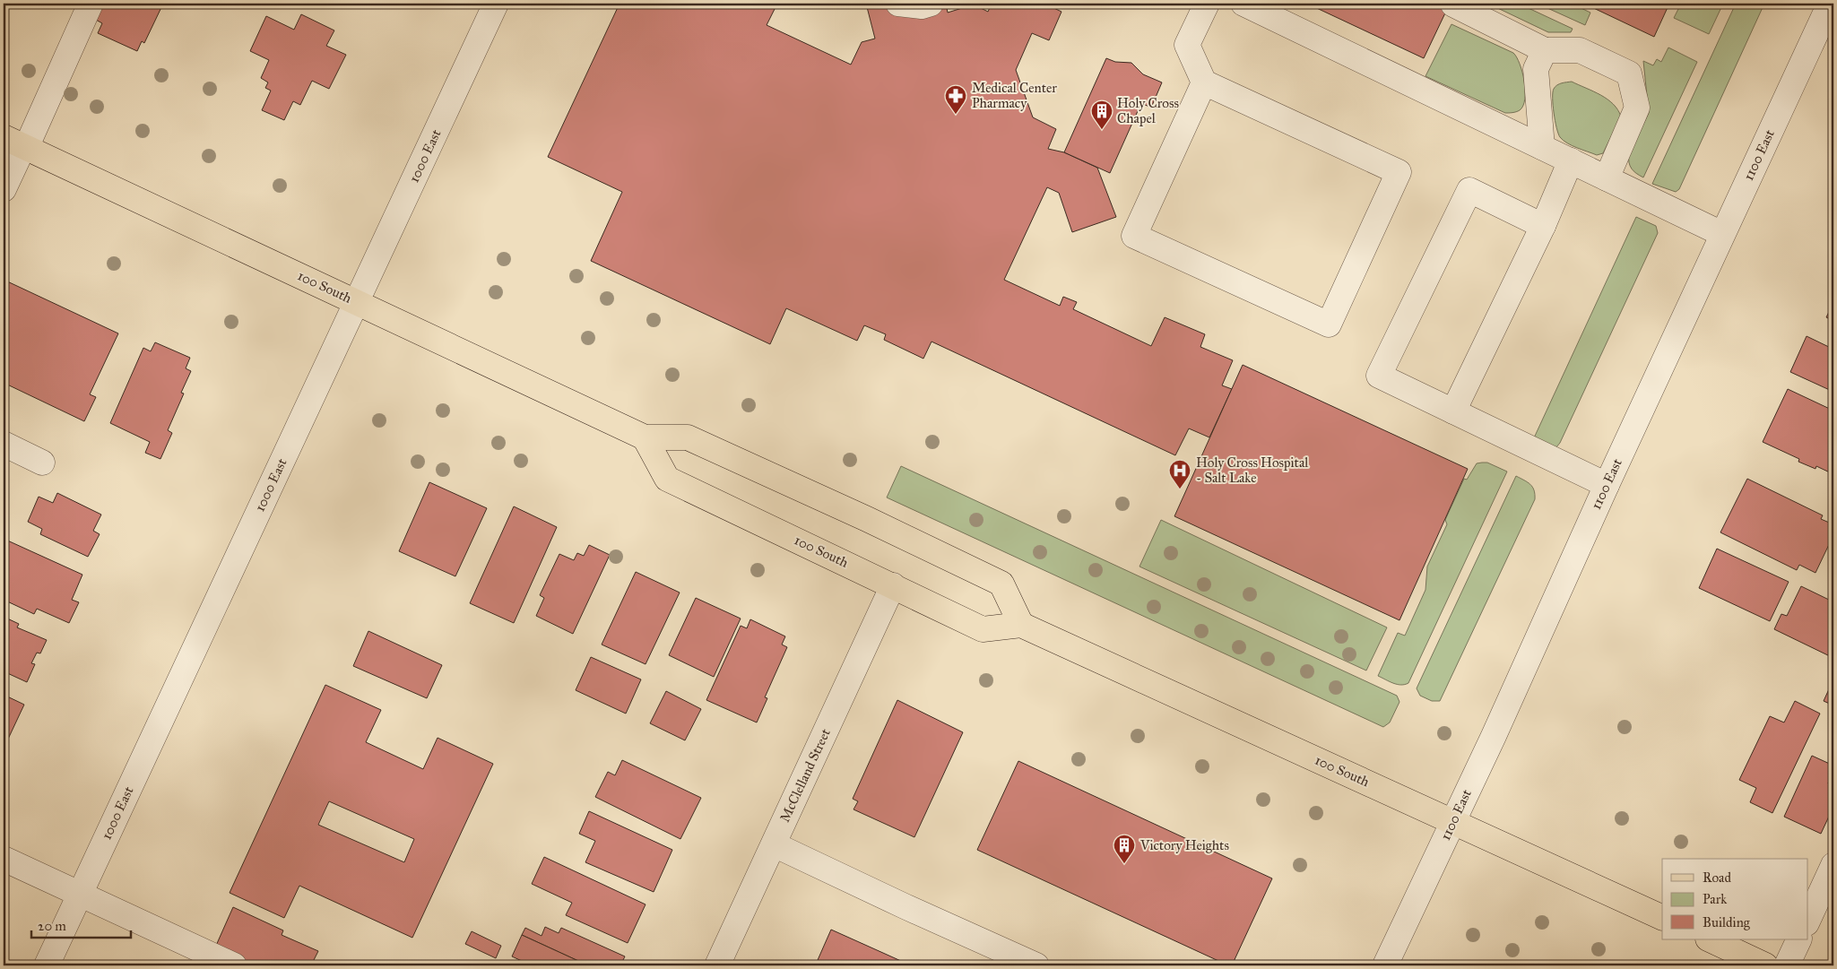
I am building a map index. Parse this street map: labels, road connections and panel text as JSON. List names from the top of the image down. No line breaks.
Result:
{"streets":{"main road":["100 South"],"street":["1100 East","1000 East","McClelland Street"]},"crossings":[["1100 East","100 South"],["1000 East","100 South"],["100 South","McClelland Street"]],"places":{"pharmacy":["Medical Center Pharmacy"],"building":["Holy Cross Chapel","Victory Heights"],"hospital":["Holy Cross Hospital - Salt Lake"]},"legend":["Road","Park","Building"],"scale_bar":"20 m"}
